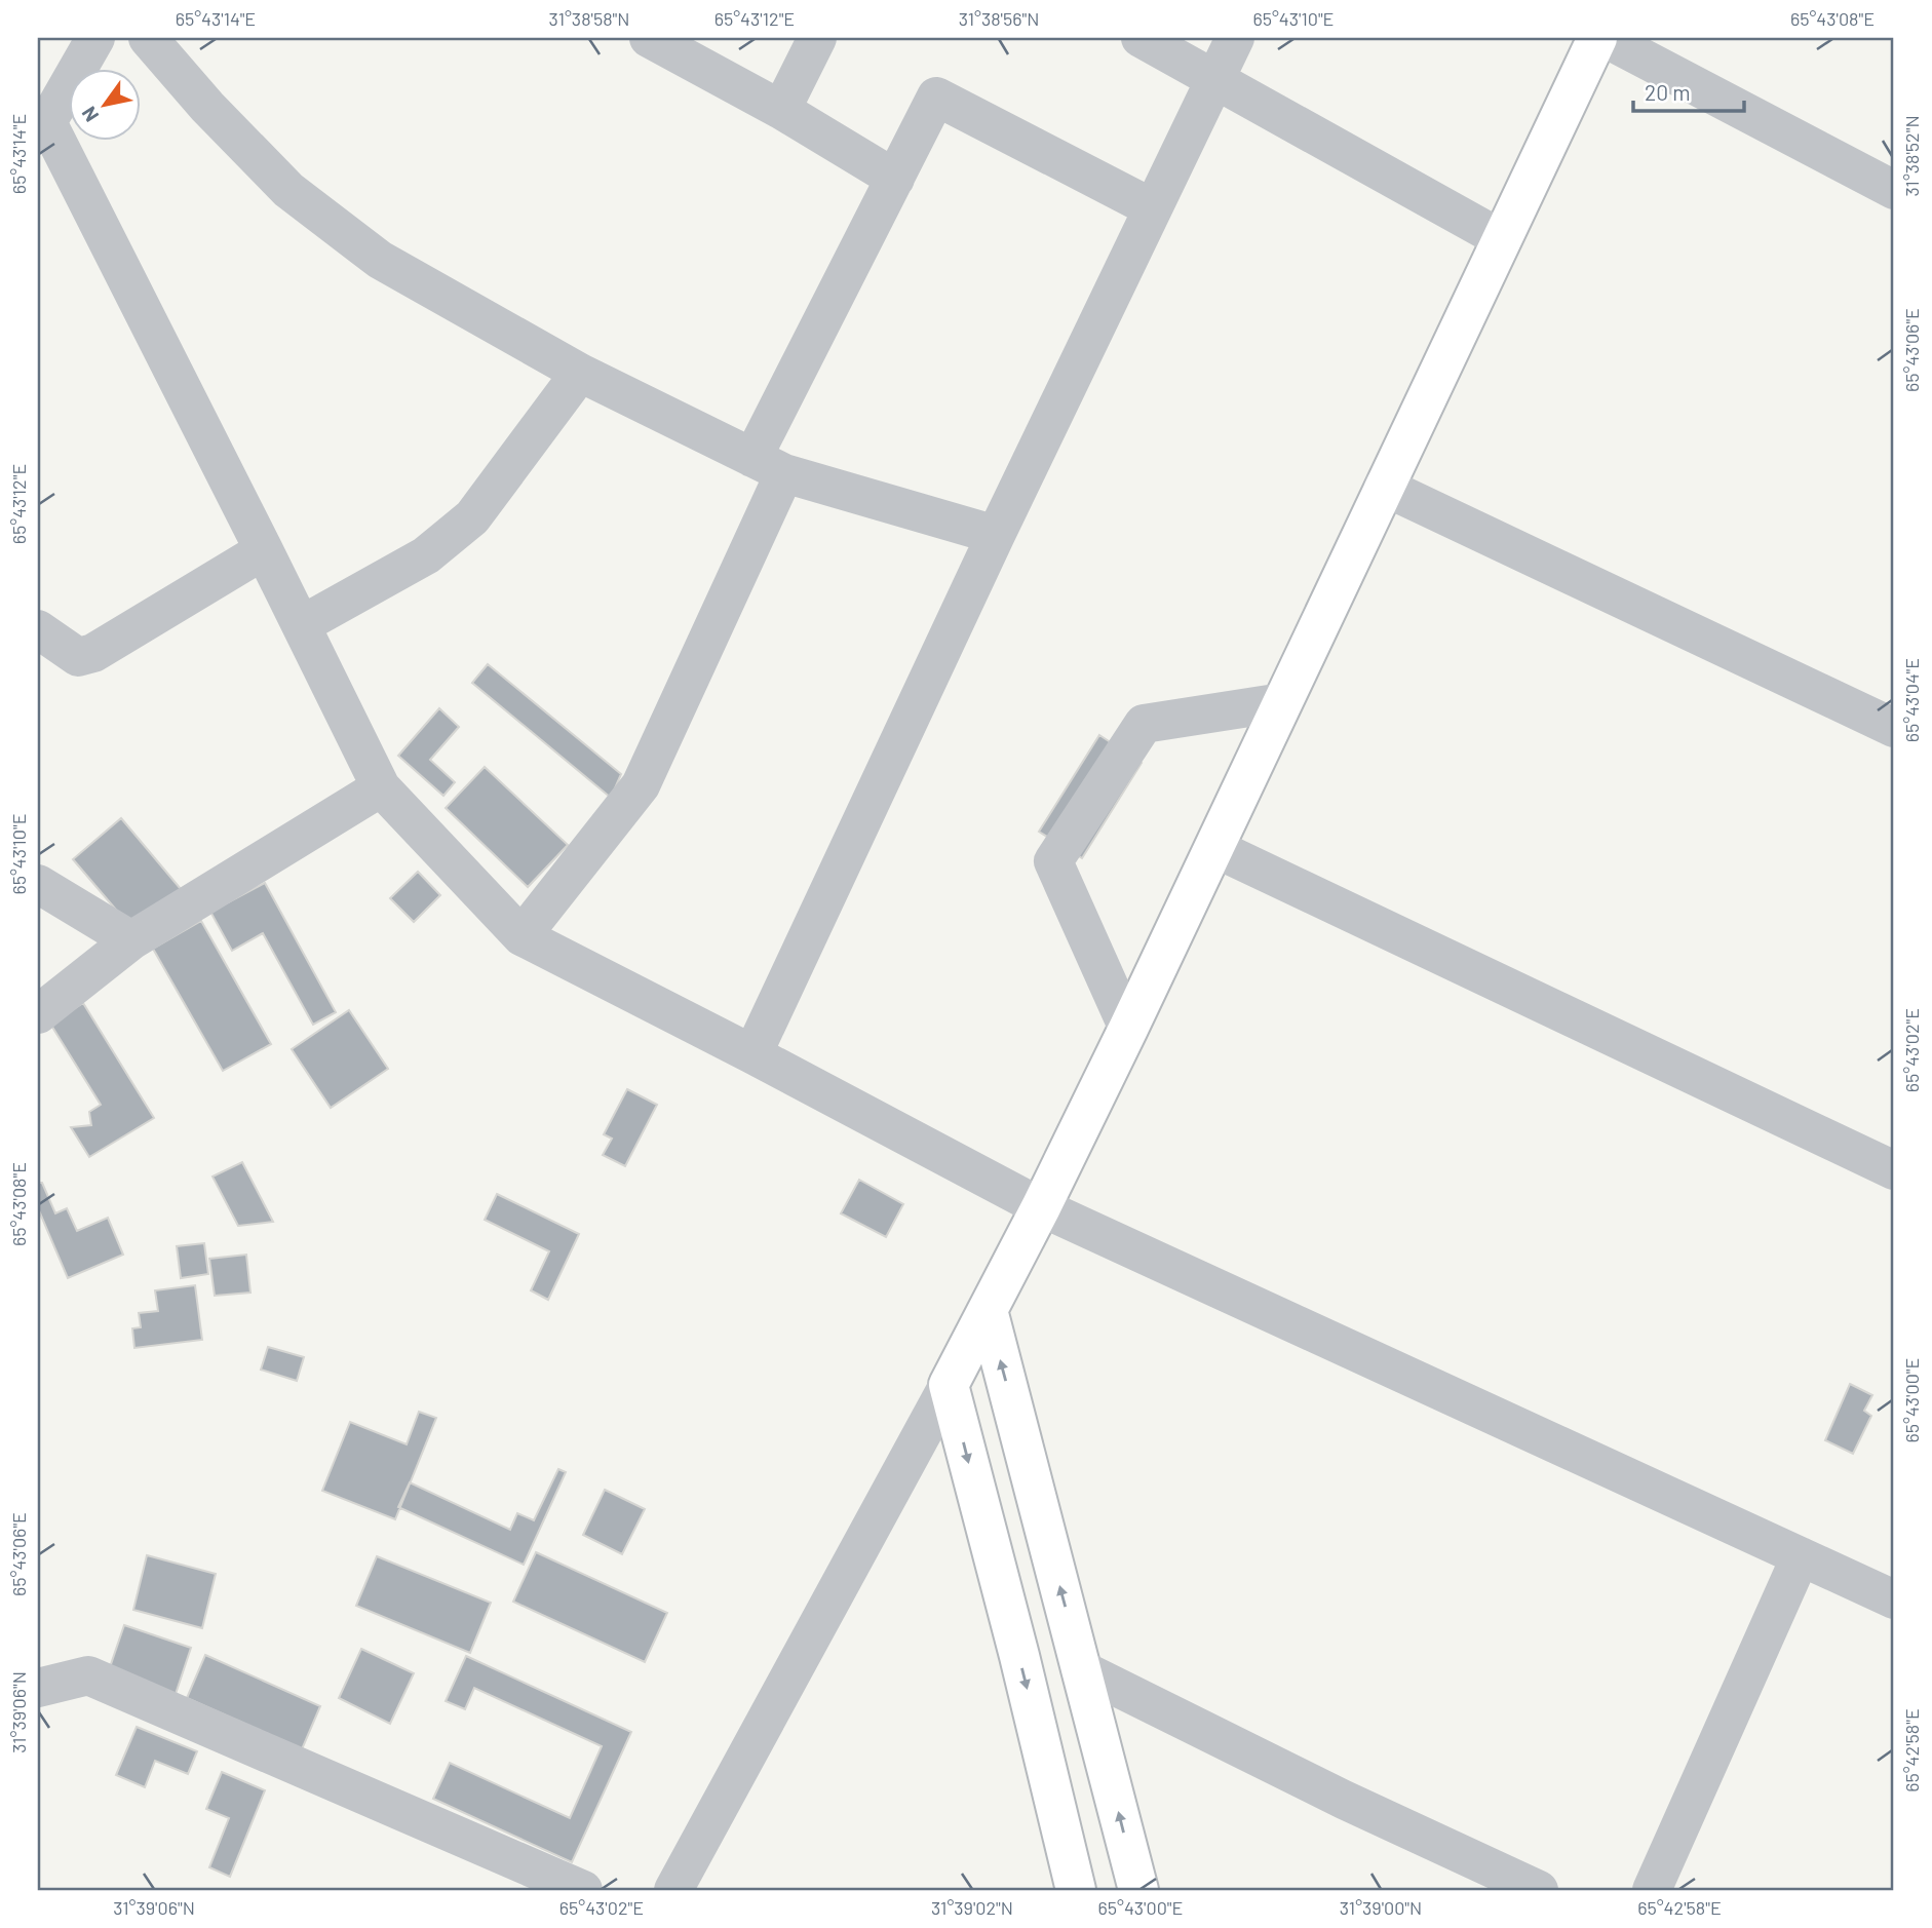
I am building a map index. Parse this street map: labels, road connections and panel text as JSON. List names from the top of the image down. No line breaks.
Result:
{"scale_bar":"20 m","north":"bottom left","coordinates":["65°43'14\"E","31°38'58\"N","65°43'12\"E","31°38'56\"N","65°43'10\"E","65°43'08\"E","31°38'52\"N","65°43'06\"E","65°43'04\"E","65°43'02\"E","65°43'00\"E","31°39'06\"N","65°42'58\"E","31°39'02\"N","31°39'00\"N"]}
